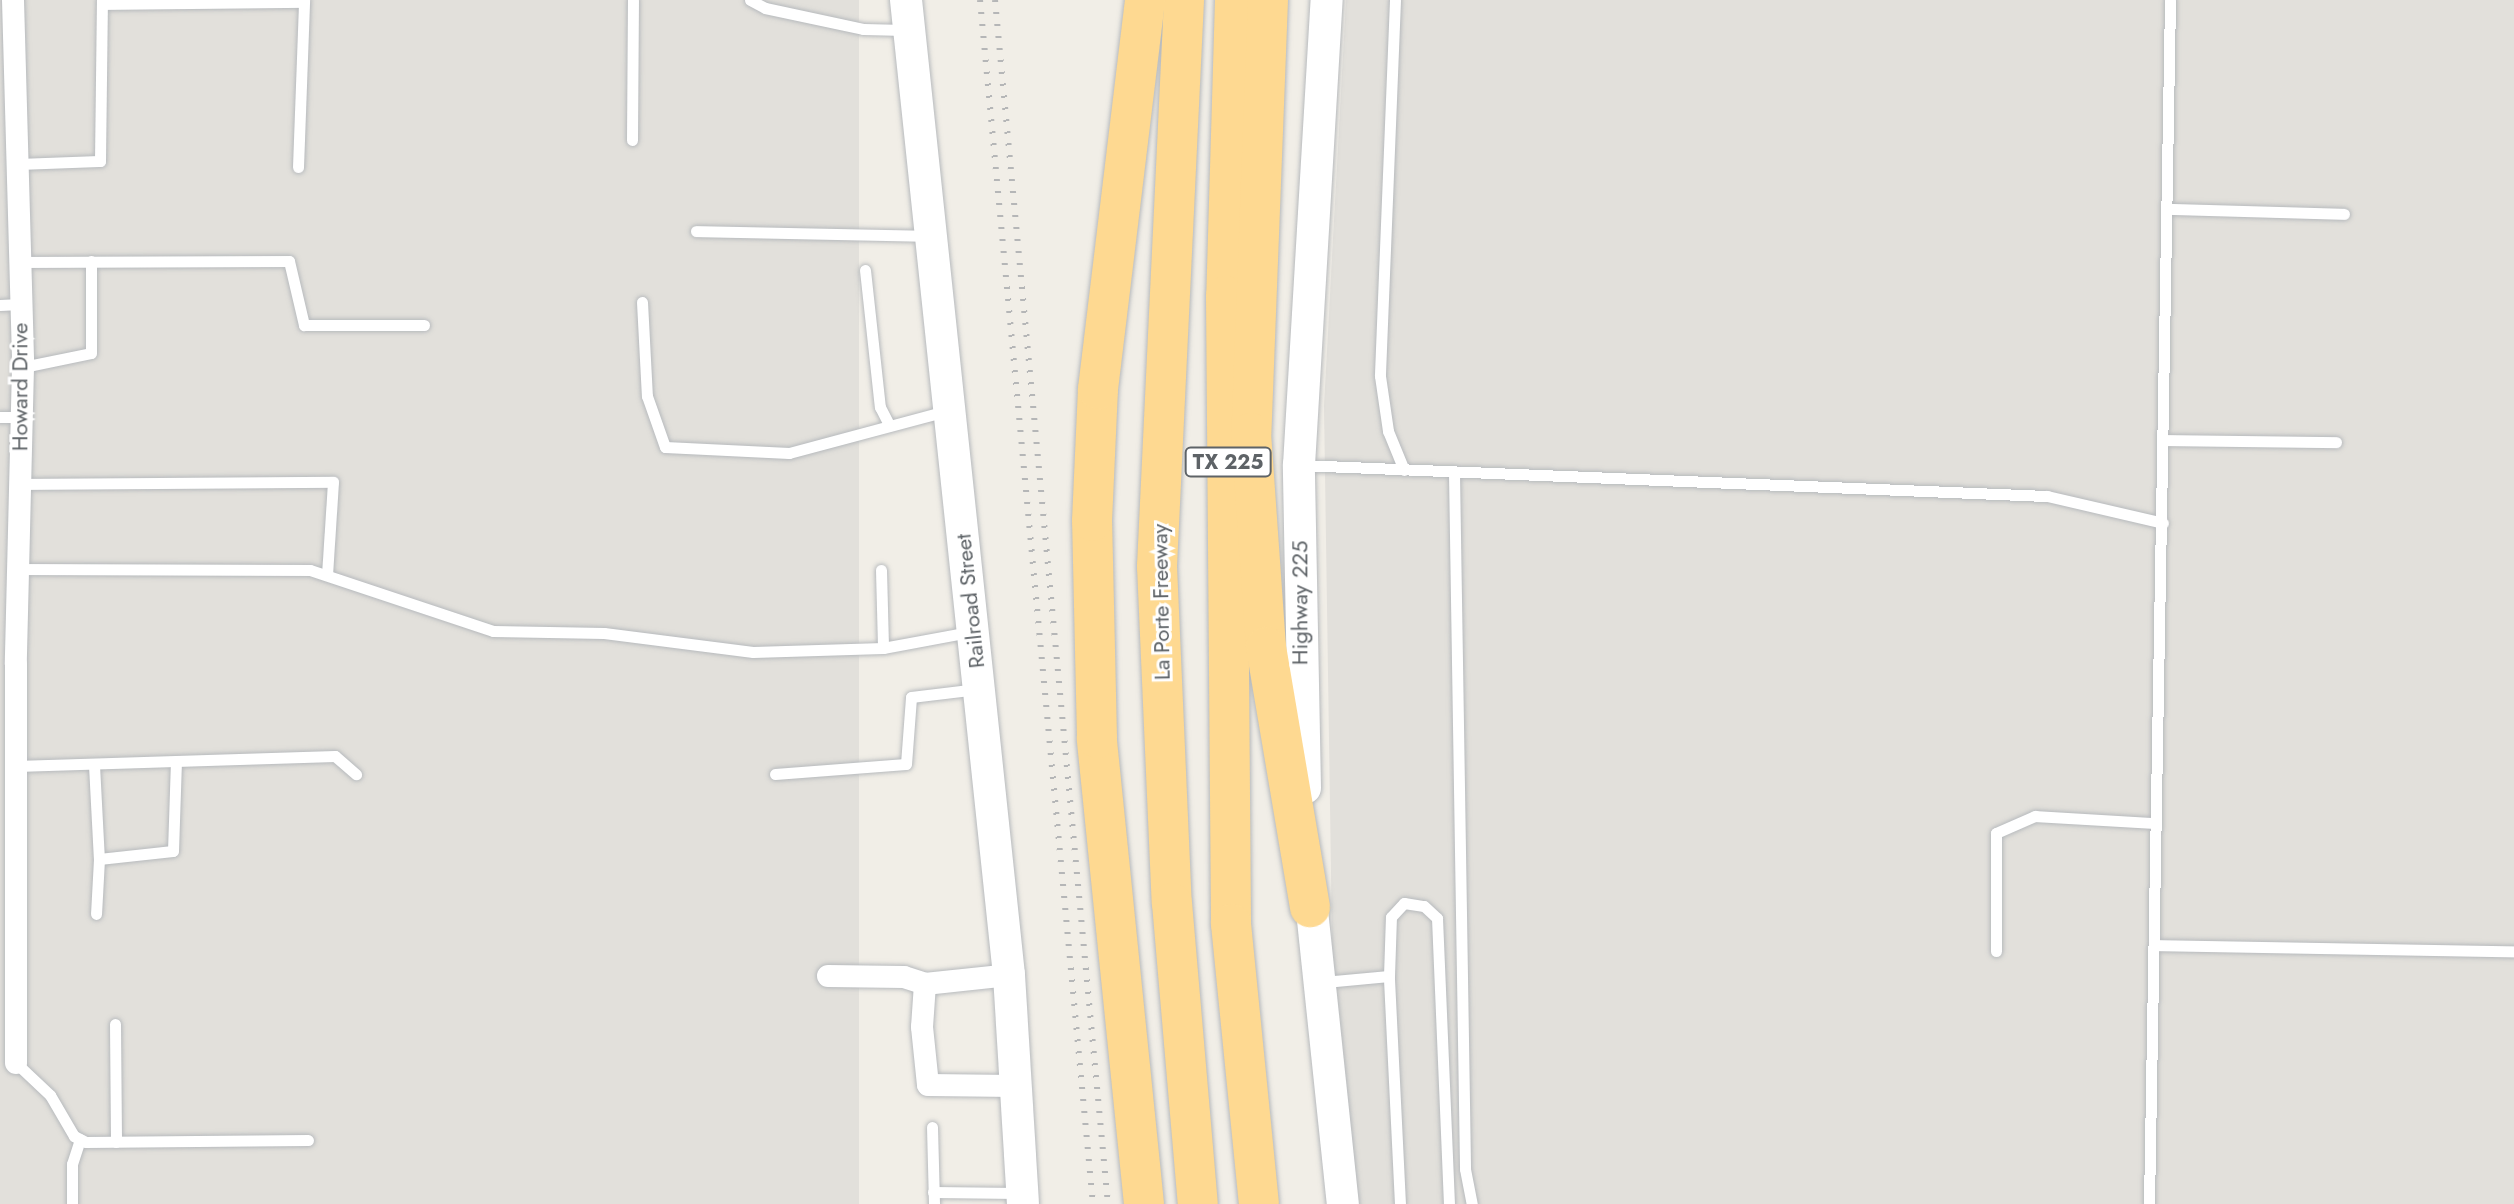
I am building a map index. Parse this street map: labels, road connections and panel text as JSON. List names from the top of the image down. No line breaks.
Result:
{"streets":{"highway":["TX 225","La Porte Freeway"],"main road":["Railroad Street","Highway 225"],"street":["Howard Drive"]}}
